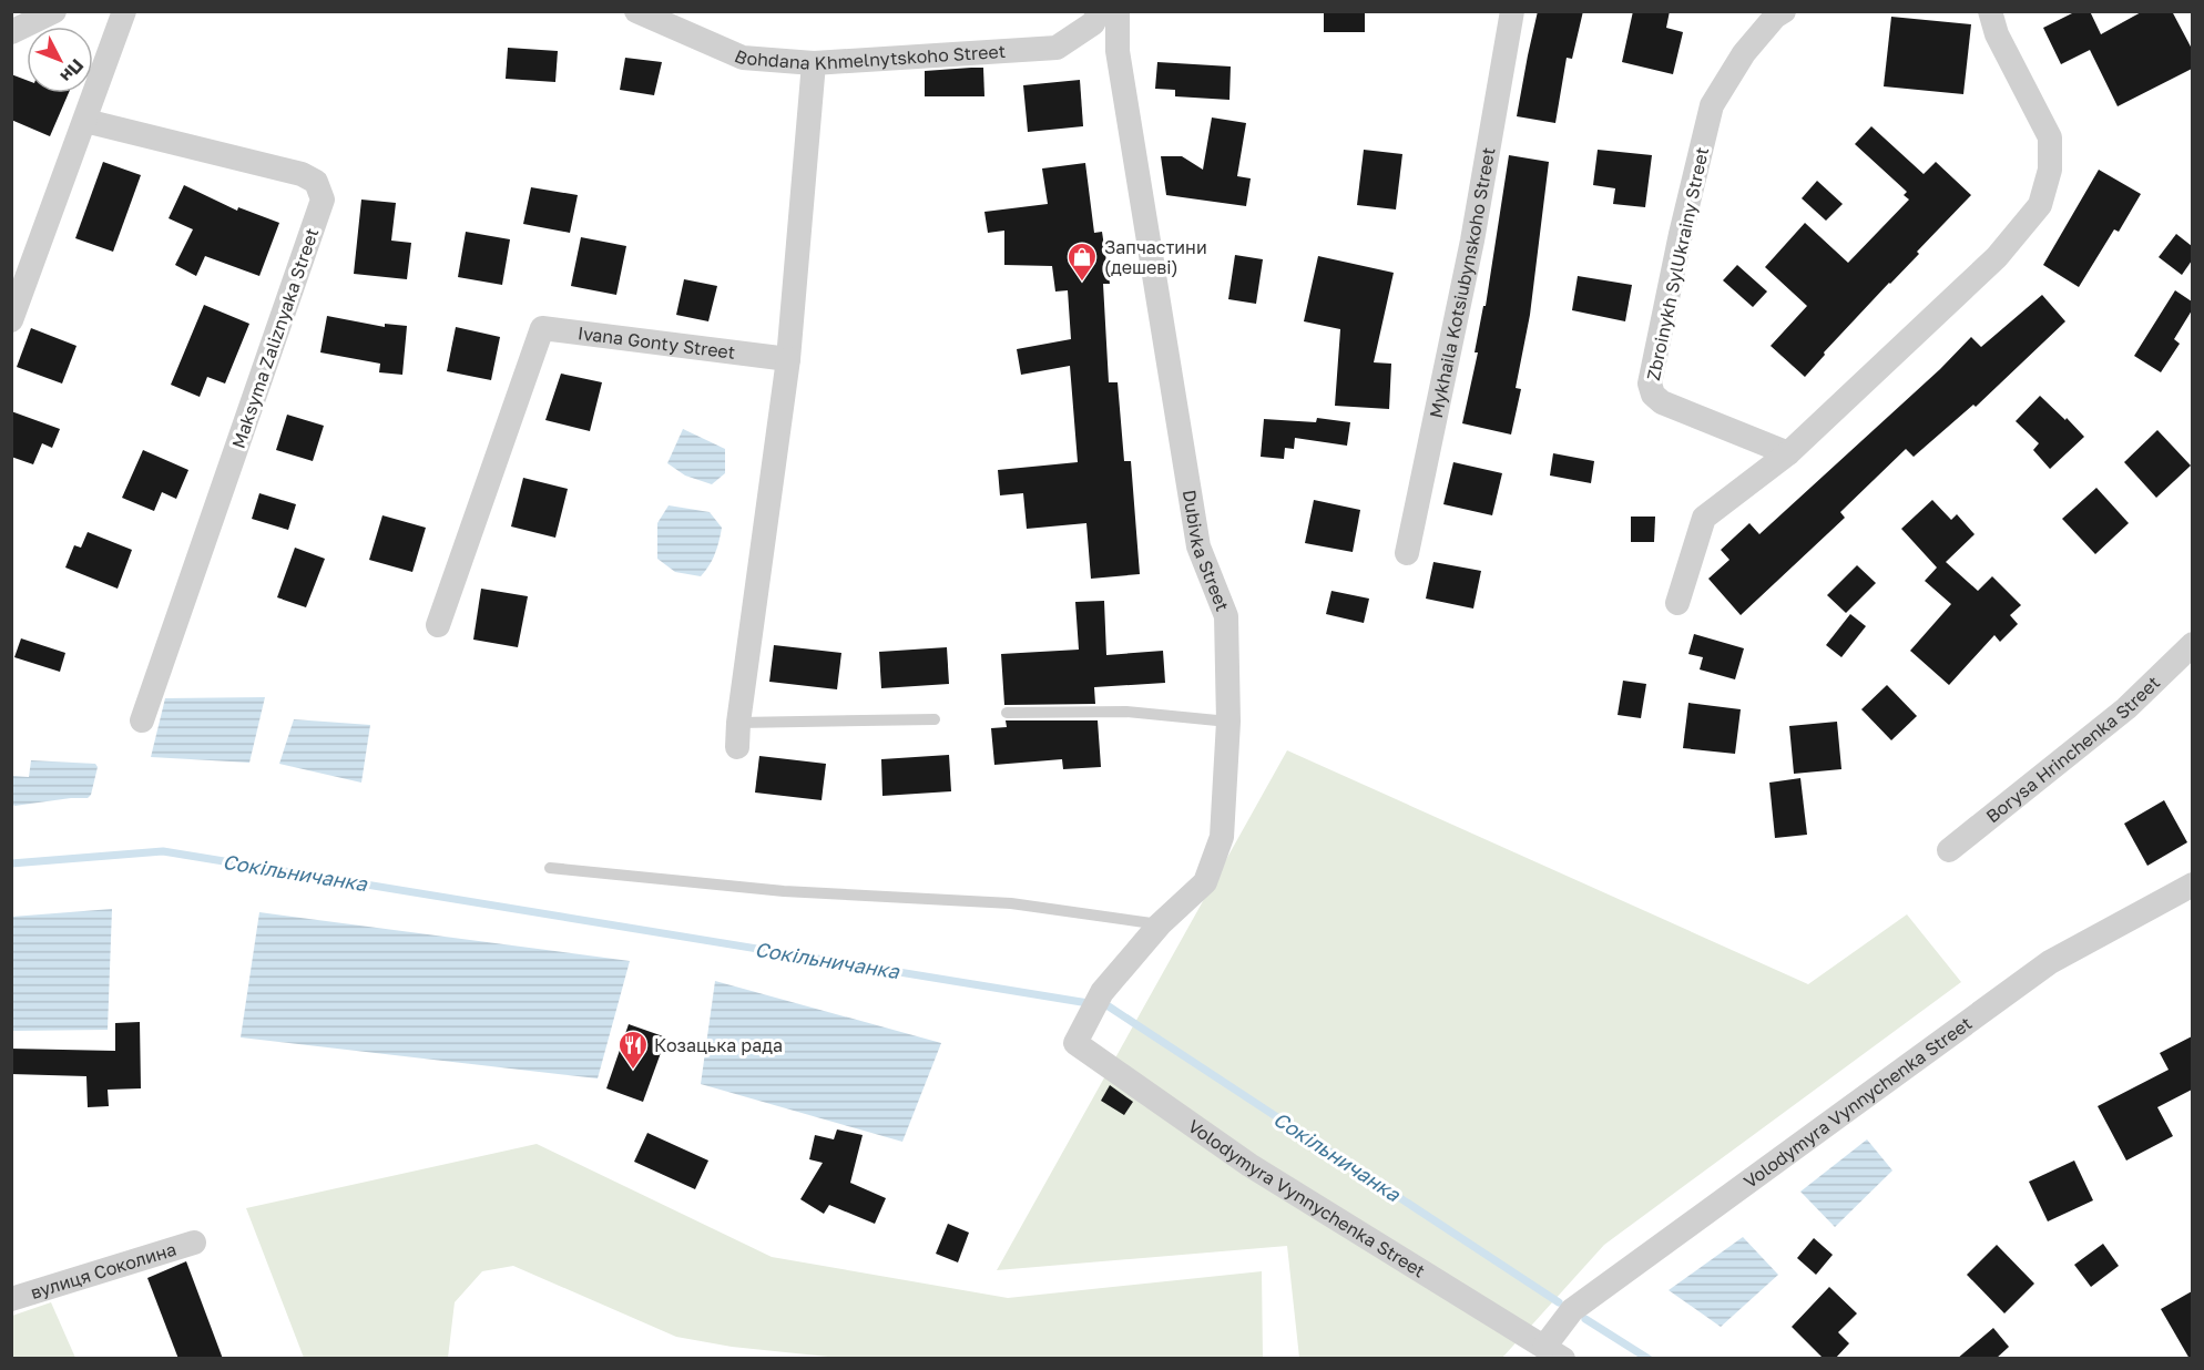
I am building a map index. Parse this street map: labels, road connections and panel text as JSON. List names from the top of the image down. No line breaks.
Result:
{"streets":{"street":["Bohdana Khmelnytskoho Street","Zbroinykh SylUkrainy Street","Mykhaila Kotsiubynskoho Street","Maksyma Zaliznyaka Street","Ivana Gonty Street","Dubivka Street","Borysa Hrinchenka Street","Volodymyra Vynnychenka Street","вулиця Соколина"]},"crossings":[["Dubivka Street","Volodymyra Vynnychenka Street"]],"water":["Сокільничанка"],"places":{"shop":["Запчастини (дешеві)"],"restaurant":["Козацька рада"]},"north":"bottom right"}
